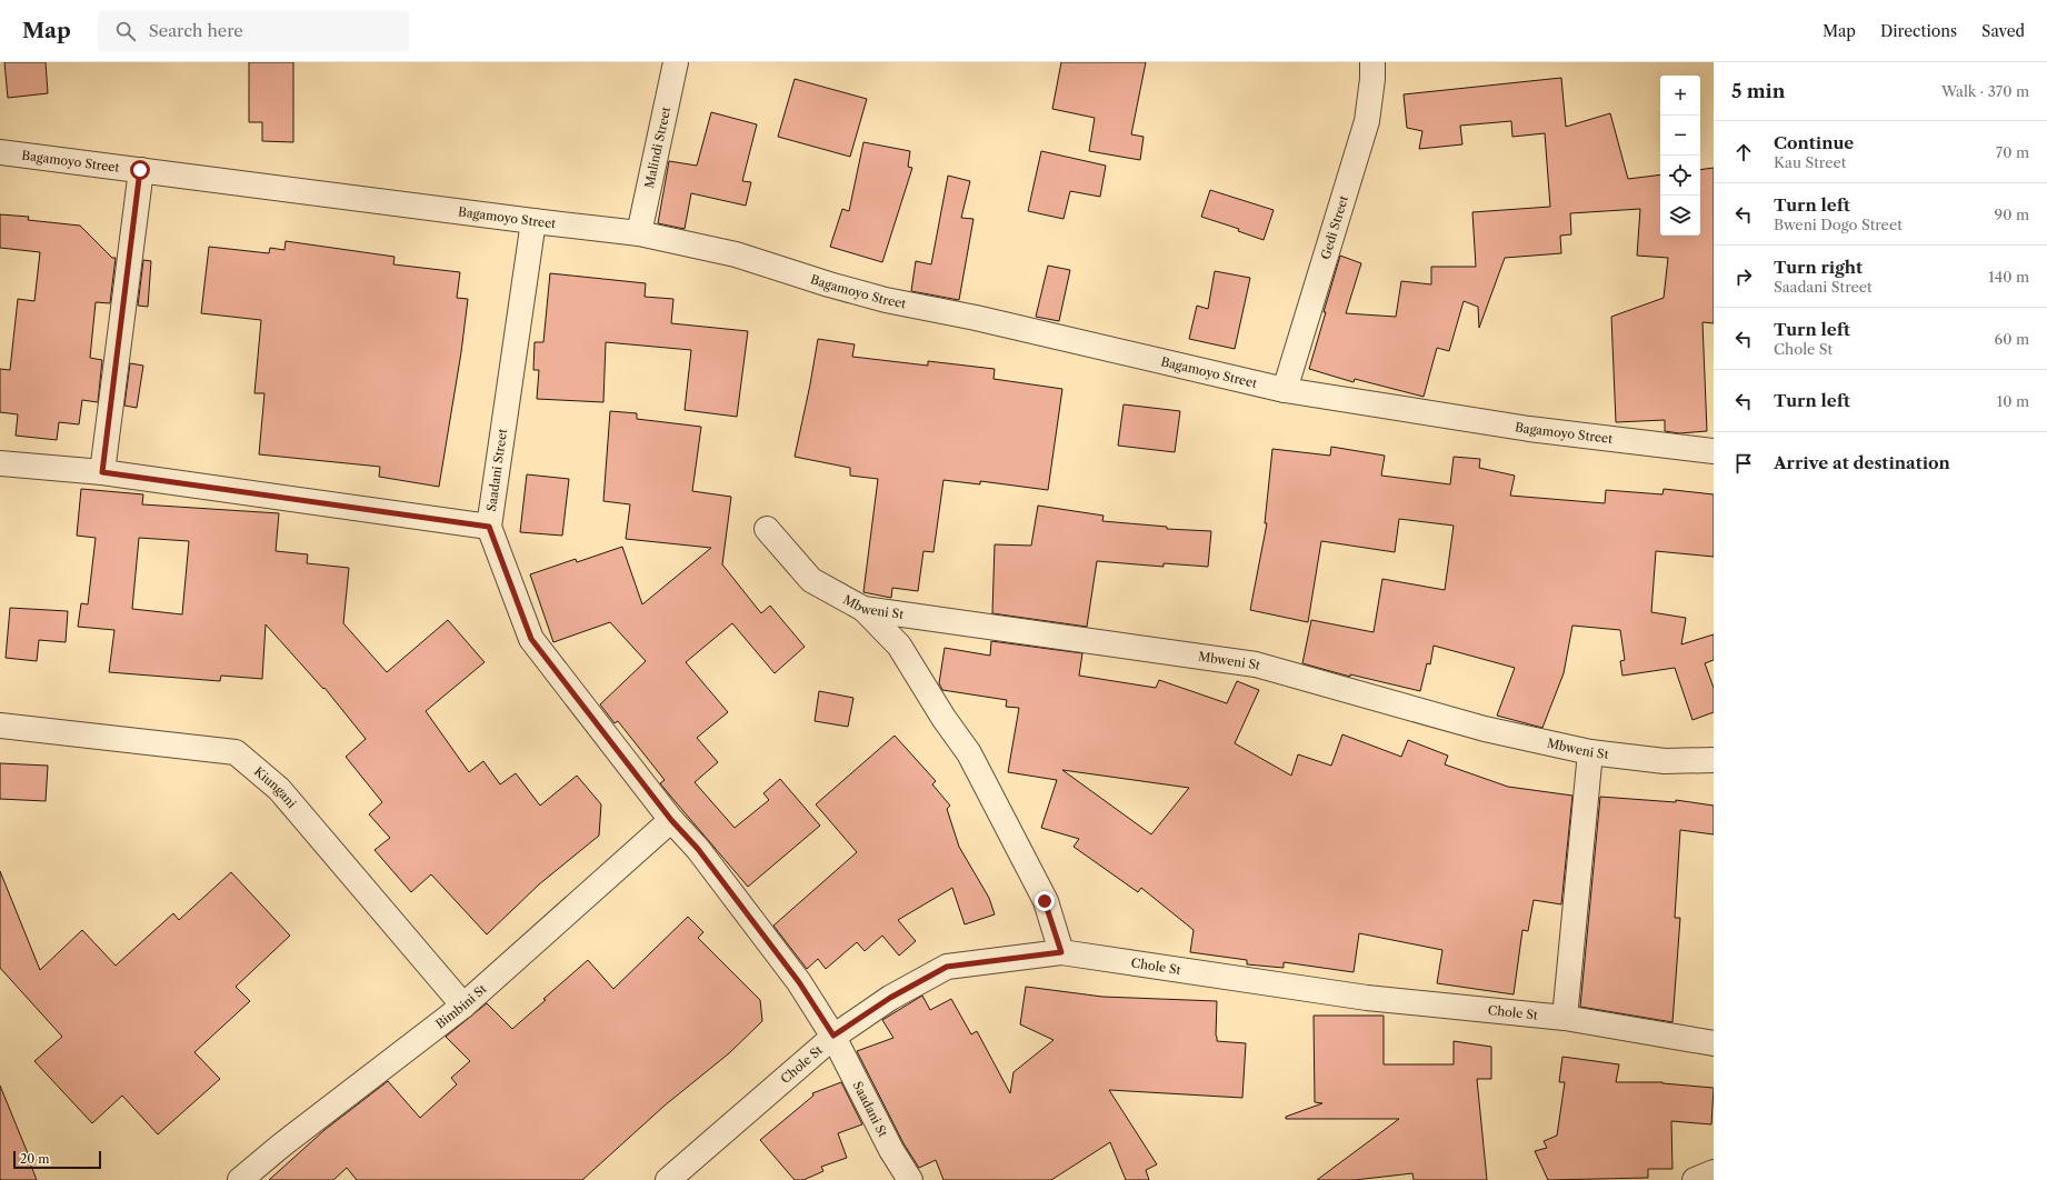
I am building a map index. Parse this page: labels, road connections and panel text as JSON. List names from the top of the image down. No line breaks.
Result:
{"streets":{"street":["Malindi Street","Bagamoyo Street","Gedi Street","Saadani Street","Mbweni St","Kiungani","Chole St","Bimbini St","Saadani St"]},"crossings":[["Malindi Street","Bagamoyo Street"],["Bagamoyo Street","Gedi Street"],["Bagamoyo Street","Saadani Street"],["Saadani Street","Chole St"],["Saadani Street","Bimbini St"],["Saadani Street","Saadani St"],["Kiungani","Bimbini St"],["Chole St","Saadani St"]],"scale_bar":"20 m","page":{"header":"Map","search":"Search here","nav":["Map","Directions","Saved"],"heading":["5 min","Walk · 370 m"],"map_buttons":["+","−"],"list":[["Continue","Kau Street","70 m"],["Turn left","Bweni Dogo Street","90 m"],["Turn right","Saadani Street","140 m"],["Turn left","Chole St","60 m"],["Turn left","10 m"],"Arrive at destination"],"scale":"20 m"}}
